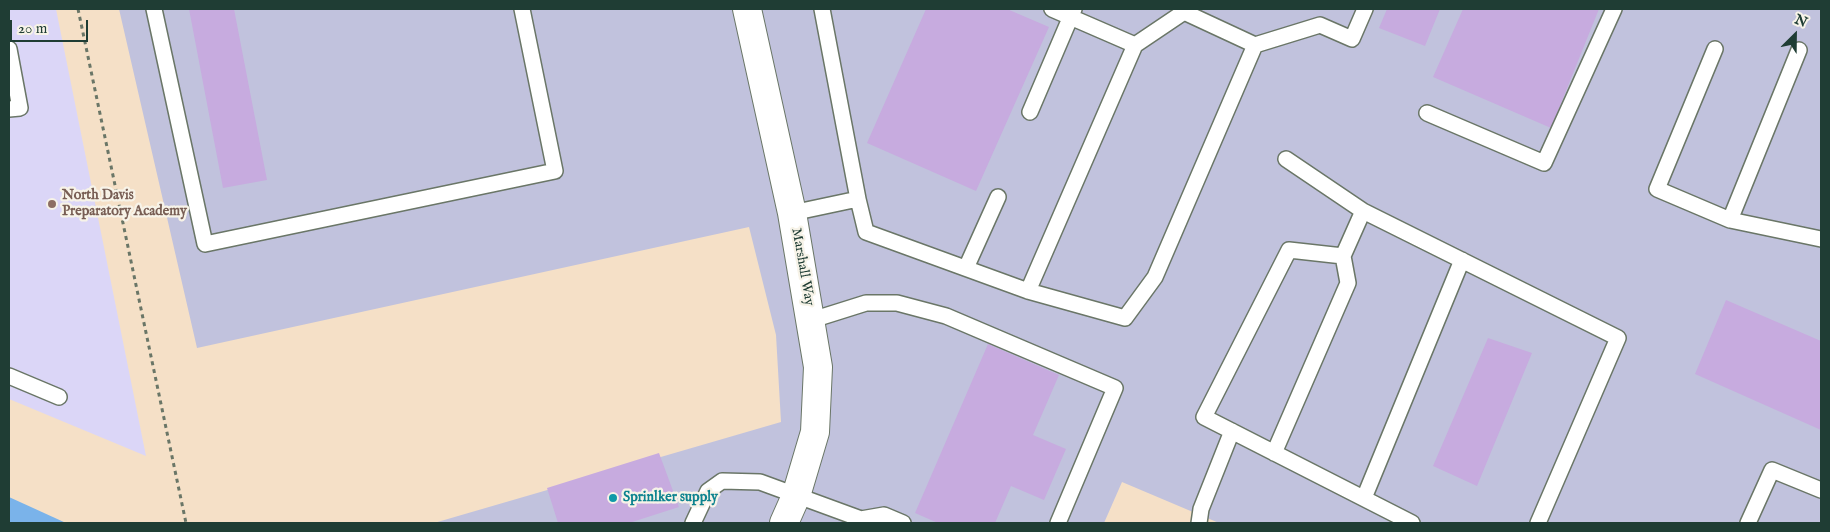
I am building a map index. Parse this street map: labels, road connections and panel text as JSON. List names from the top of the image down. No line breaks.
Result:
{"streets":{"street":["Marshall Way"]},"places":["North Davis Preparatory Academy","Sprinlker supply"],"scale_bar":"20 m","north":"top right"}
